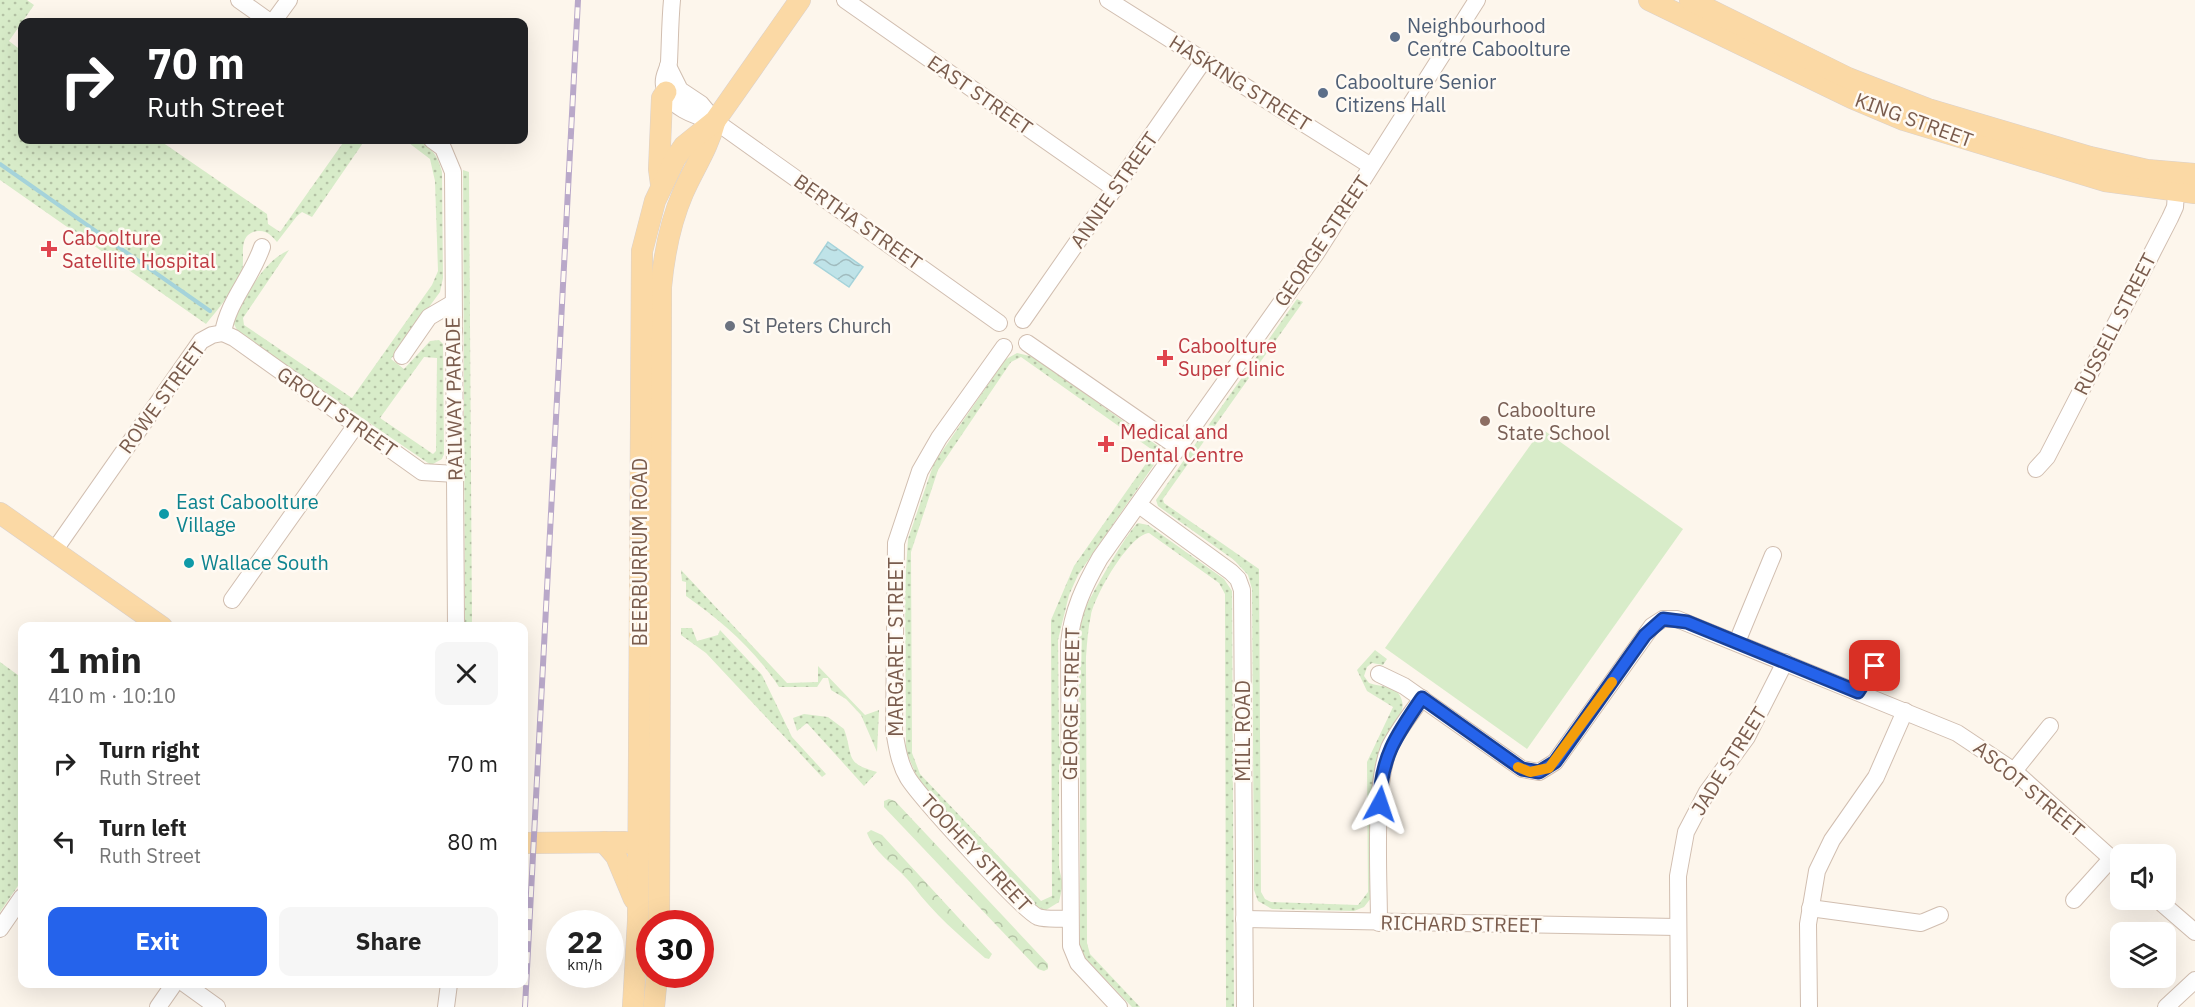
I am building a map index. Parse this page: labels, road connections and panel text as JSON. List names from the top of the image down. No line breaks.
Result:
{"streets":{"main road":["KING STREET","BEERBURRUM ROAD"],"street":["HASKING STREET","EAST STREET","ANNIE STREET","BERTHA STREET","GEORGE STREET","RUSSELL STREET","ROWE STREET","RAILWAY PARADE","GROUT STREET","MARGARET STREET","MILL ROAD","JADE STREET","ASCOT STREET","TOOHEY STREET","RICHARD STREET"]},"crossings":[["HASKING STREET","ANNIE STREET"],["HASKING STREET","GEORGE STREET"],["EAST STREET","ANNIE STREET"],["KING STREET","RUSSELL STREET"],["ANNIE STREET","BERTHA STREET"],["ANNIE STREET","MARGARET STREET"],["BERTHA STREET","BEERBURRUM ROAD"],["BERTHA STREET","MARGARET STREET"],["GEORGE STREET","MILL ROAD"],["GEORGE STREET","TOOHEY STREET"],["ROWE STREET","GROUT STREET"],["RAILWAY PARADE","GROUT STREET"],["MARGARET STREET","TOOHEY STREET"],["MILL ROAD","RICHARD STREET"],["JADE STREET","ASCOT STREET"],["JADE STREET","RICHARD STREET"]],"places":{"other":["Neighbourhood Centre Caboolture","Caboolture Senior Citizens Hall","St Peters Church","Caboolture State School","East Caboolture Village","Wallace South"],"health":["Caboolture Satellite Hospital","Caboolture Super Clinic","Medical and Dental Centre"]},"page":{"turn":["70 m","Ruth Street"],"heading":["1 min","410 m · 10:10"],"list":[{"name":"Turn right","note":"Ruth Street","value":"70 m"},{"name":"Turn left","note":"Ruth Street","value":"80 m"}],"buttons":["Exit","Share"],"speed":"22 km/h","limit":"30"}}
